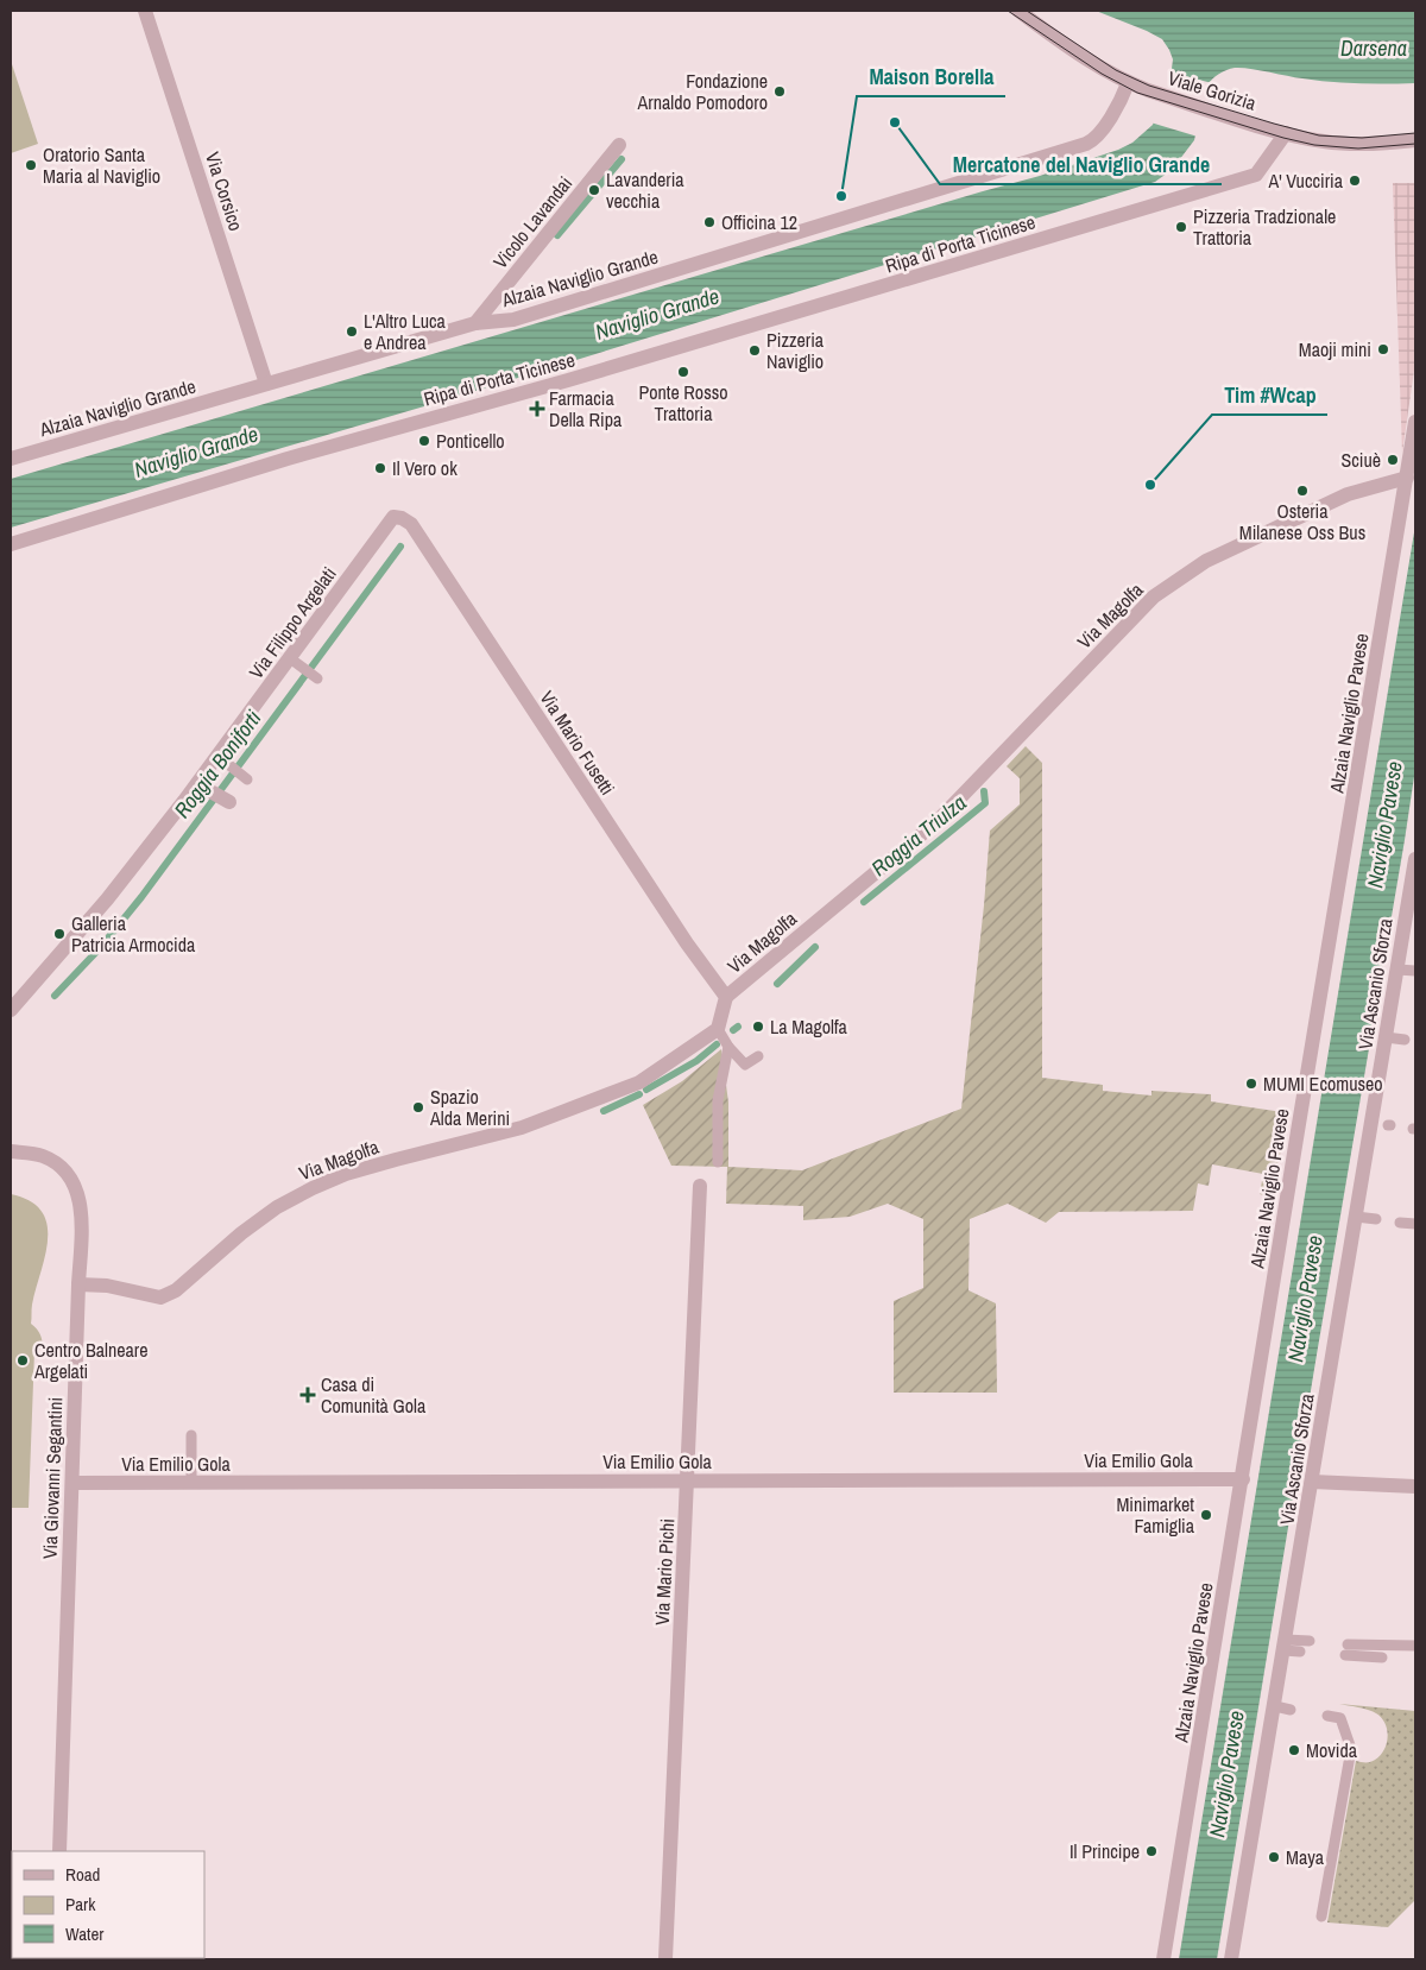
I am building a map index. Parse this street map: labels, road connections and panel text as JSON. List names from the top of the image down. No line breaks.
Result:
{"streets":{"street":["Viale Gorizia","Via Corsico","Vicolo Lavandai","Ripa di Porta Ticinese","Alzaia Naviglio Grande","Via Magolfa","Via Filippo Argelati","Alzaia Naviglio Pavese","Via Mario Fusetti","Via Ascanio Sforza","Via Emilio Gola","Via Giovanni Segantini","Via Mario Pichi"]},"crossings":[["Viale Gorizia","Ripa di Porta Ticinese"],["Viale Gorizia","Alzaia Naviglio Grande"],["Via Corsico","Alzaia Naviglio Grande"],["Vicolo Lavandai","Alzaia Naviglio Grande"],["Via Magolfa","Alzaia Naviglio Pavese"],["Via Magolfa","Via Mario Fusetti"],["Via Magolfa","Via Giovanni Segantini"],["Via Filippo Argelati","Via Mario Fusetti"],["Alzaia Naviglio Pavese","Via Emilio Gola"],["Via Emilio Gola","Via Giovanni Segantini"],["Via Emilio Gola","Via Mario Pichi"]],"water":["Darsena","Naviglio Grande","Roggia Boniforti","Naviglio Pavese","Roggia Triulza"],"places":{"other":["Fondazione Arnaldo Pomodoro","Mercatone del Naviglio Grande","Oratorio Santa Maria al Naviglio","A' Vucciria","Lavanderia vecchia","Maison Borella","Officina 12","Pizzeria Tradzionale Trattoria","L'Altro Luca e Andrea","Maoji mini","Pizzeria Naviglio","Ponte Rosso Trattoria","Ponticello","Sciuè","Il Vero ok","Tim #Wcap","Osteria Milanese Oss Bus","Galleria Patricia Armocida","La Magolfa","MUMI Ecomuseo","Spazio Alda Merini","Centro Balneare Argelati","Minimarket Famiglia","Movida","Il Principe","Maya"],"health":["Farmacia Della Ripa","Casa di Comunità Gola"]},"legend":["Road","Park","Water"]}
